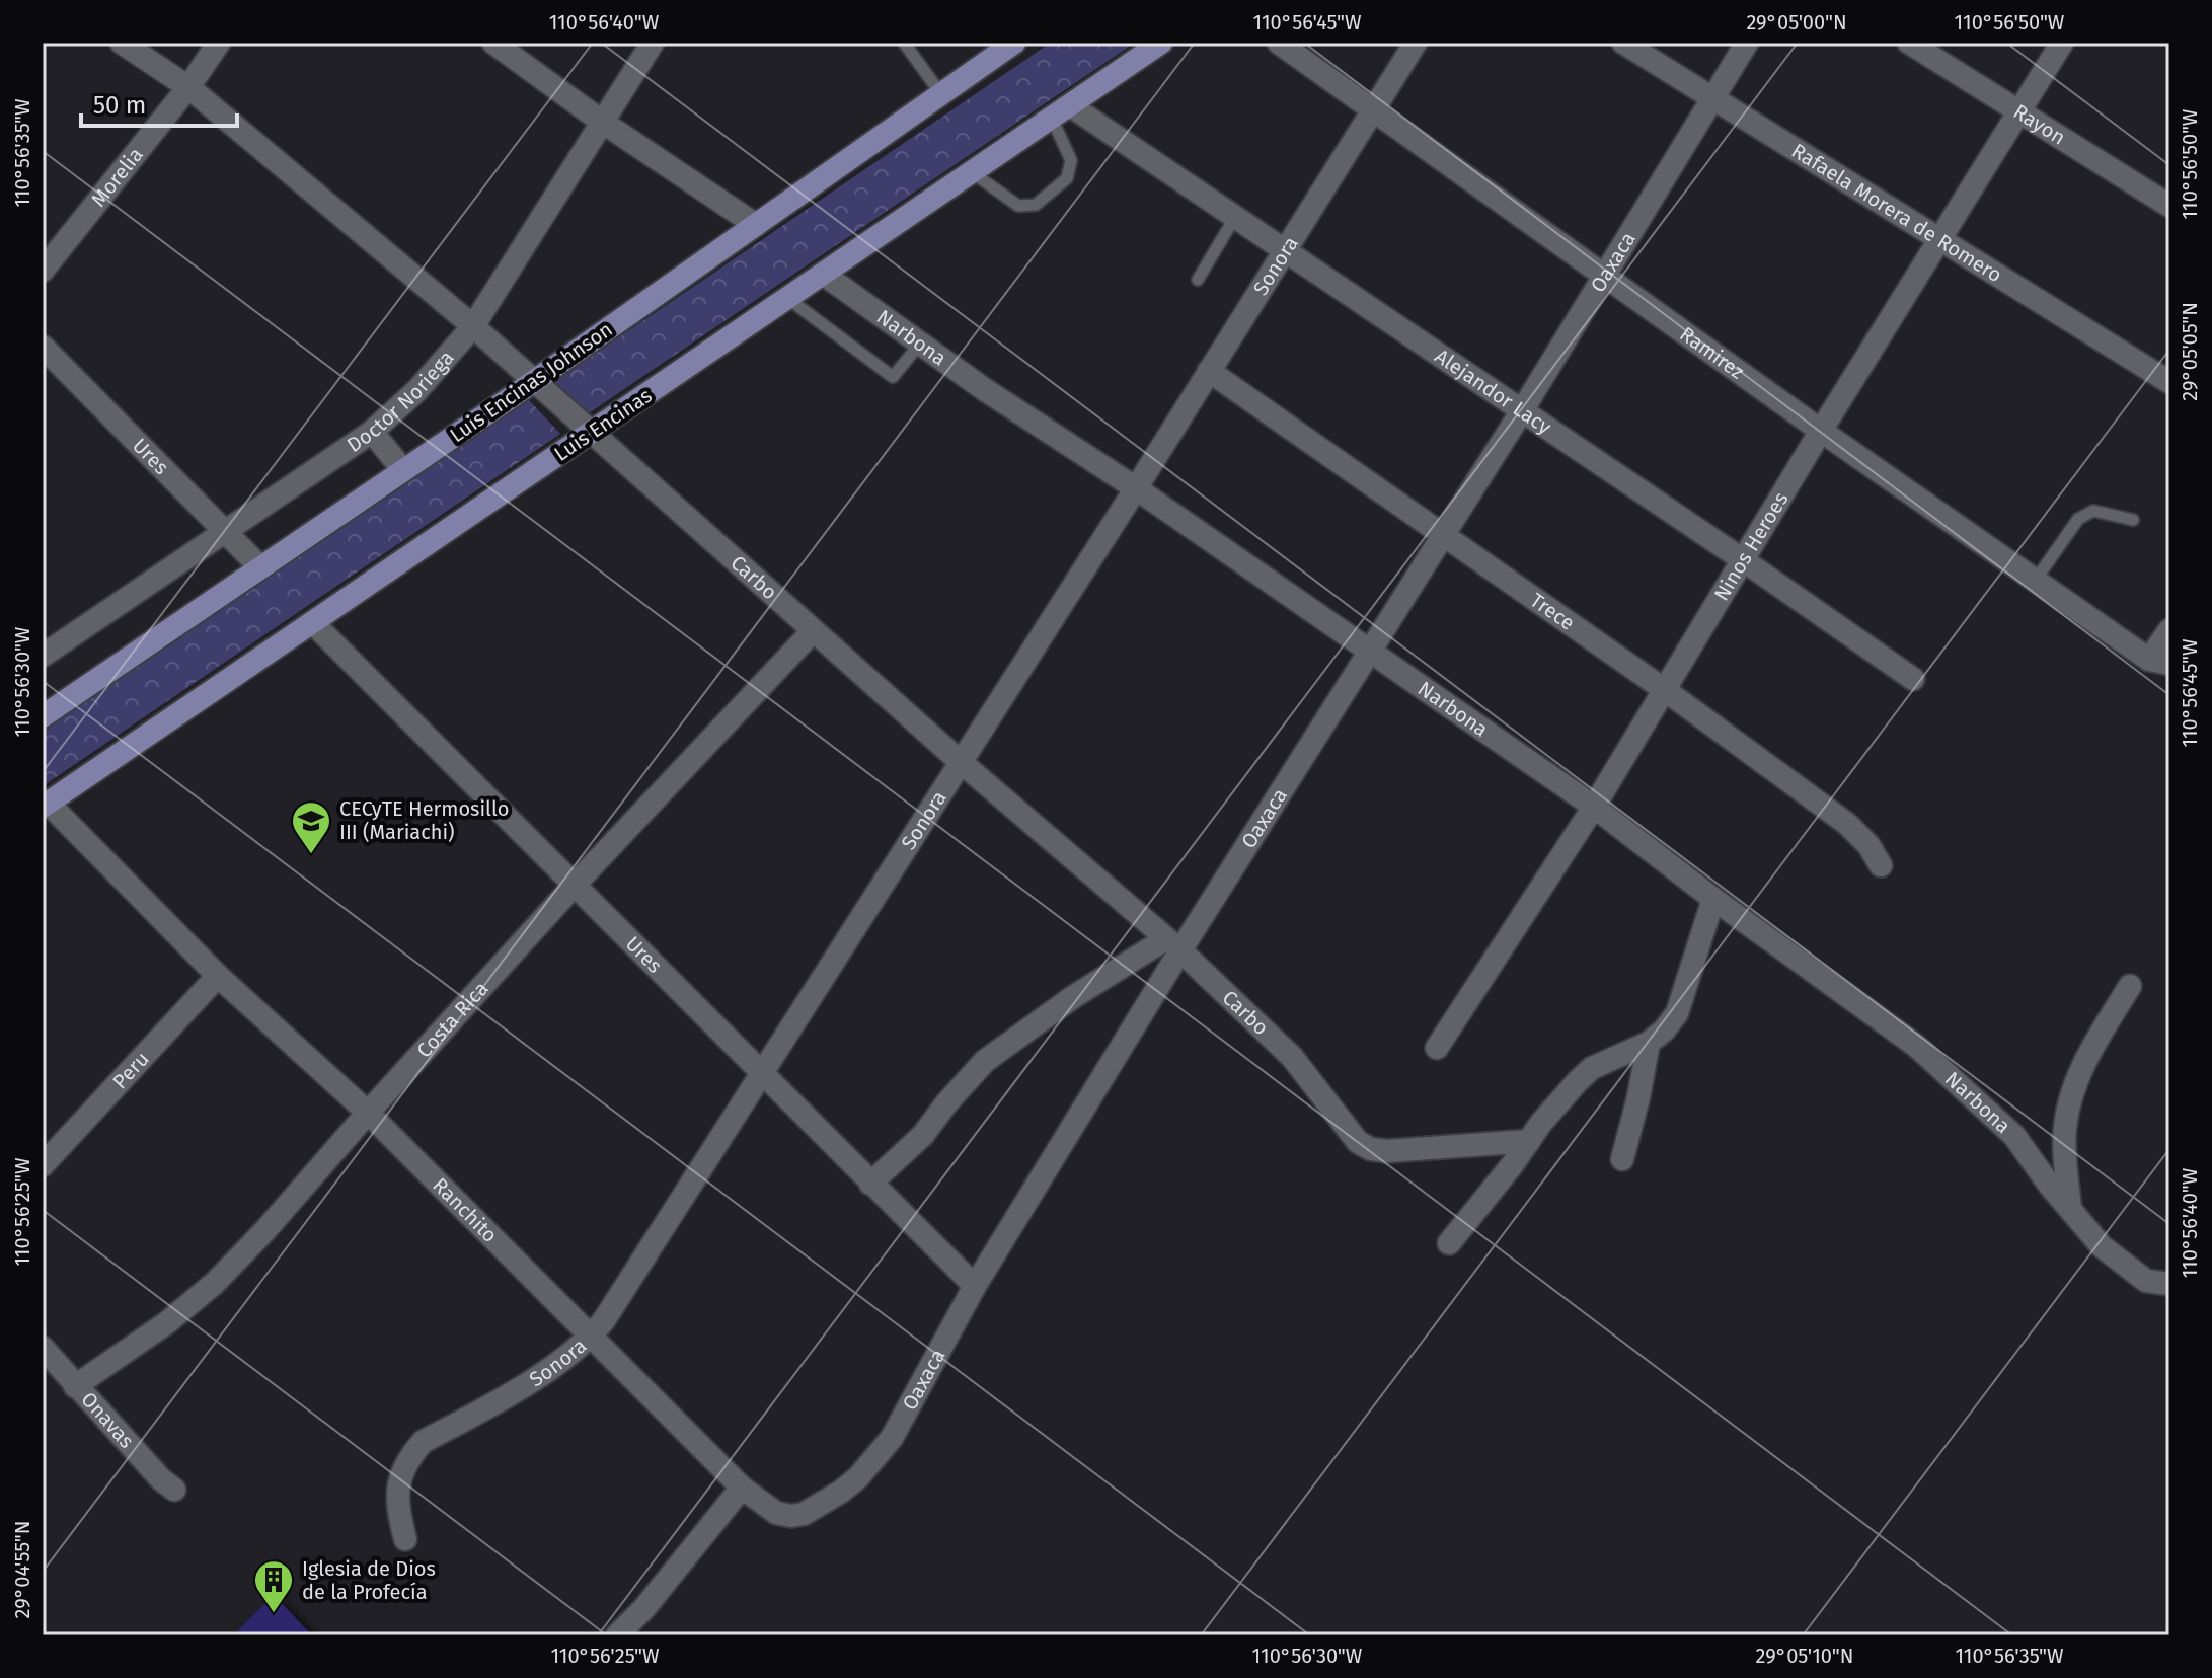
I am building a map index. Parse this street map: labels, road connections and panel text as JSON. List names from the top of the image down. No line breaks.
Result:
{"streets":{"main road":["Luis Encinas Johnson","Luis Encinas"],"street":["Rayon","Morelia","Rafaela Morera de Romero","Oaxaca","Sonora","Narbona","Ramirez","Alejandor Lacy","Doctor Noriega","Ures","Ninos Heroes","Carbo","Trece","Costa Rica","Peru","Ranchito","Onavas"]},"crossings":[["Rayon","Ninos Heroes"],["Morelia","Carbo"],["Rafaela Morera de Romero","Oaxaca"],["Rafaela Morera de Romero","Ninos Heroes"],["Oaxaca","Narbona"],["Oaxaca","Ramirez"],["Oaxaca","Alejandor Lacy"],["Oaxaca","Ures"],["Oaxaca","Carbo"],["Oaxaca","Trece"],["Oaxaca","Ranchito"],["Sonora","Narbona"],["Sonora","Ramirez"],["Sonora","Alejandor Lacy"],["Sonora","Ures"],["Sonora","Carbo"],["Sonora","Trece"],["Sonora","Ranchito"],["Narbona","Luis Encinas"],["Narbona","Ninos Heroes"],["Ramirez","Ninos Heroes"],["Luis Encinas Johnson","Ures"],["Luis Encinas Johnson","Carbo"],["Alejandor Lacy","Luis Encinas"],["Alejandor Lacy","Ninos Heroes"],["Doctor Noriega","Ures"],["Doctor Noriega","Carbo"],["Luis Encinas","Ures"],["Luis Encinas","Carbo"],["Luis Encinas","Ranchito"],["Ures","Costa Rica"],["Ninos Heroes","Trece"],["Carbo","Costa Rica"],["Costa Rica","Ranchito"],["Costa Rica","Onavas"],["Peru","Ranchito"]],"places":{"school or university":["CECyTE Hermosillo III (Mariachi)"],"building":["Iglesia de Dios de la Profecía"]},"scale_bar":"50 m","coordinates":["110°56'40\"W","110°56'45\"W","29°05'00\"N","110°56'50\"W","110°56'35\"W","29°05'05\"N","110°56'30\"W","110°56'25\"W","29°04'55\"N","29°05'10\"N"]}
